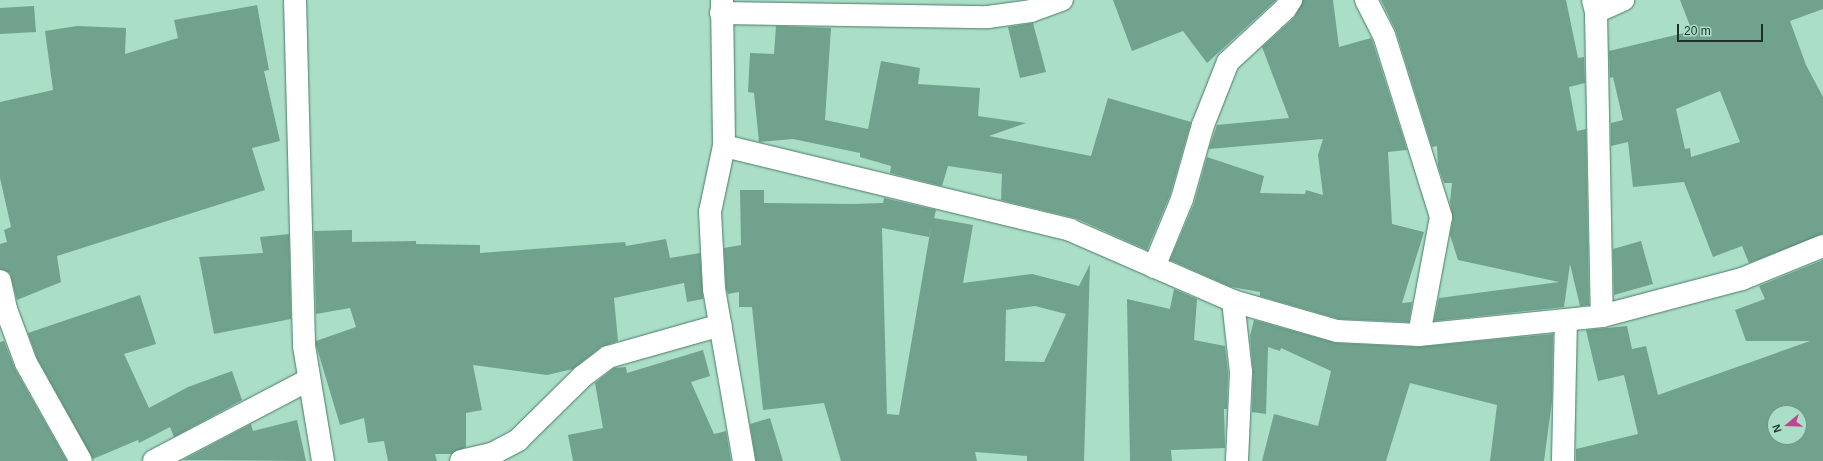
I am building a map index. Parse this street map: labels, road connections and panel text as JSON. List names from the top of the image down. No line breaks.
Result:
{"scale_bar":"20 m","north":"left"}
